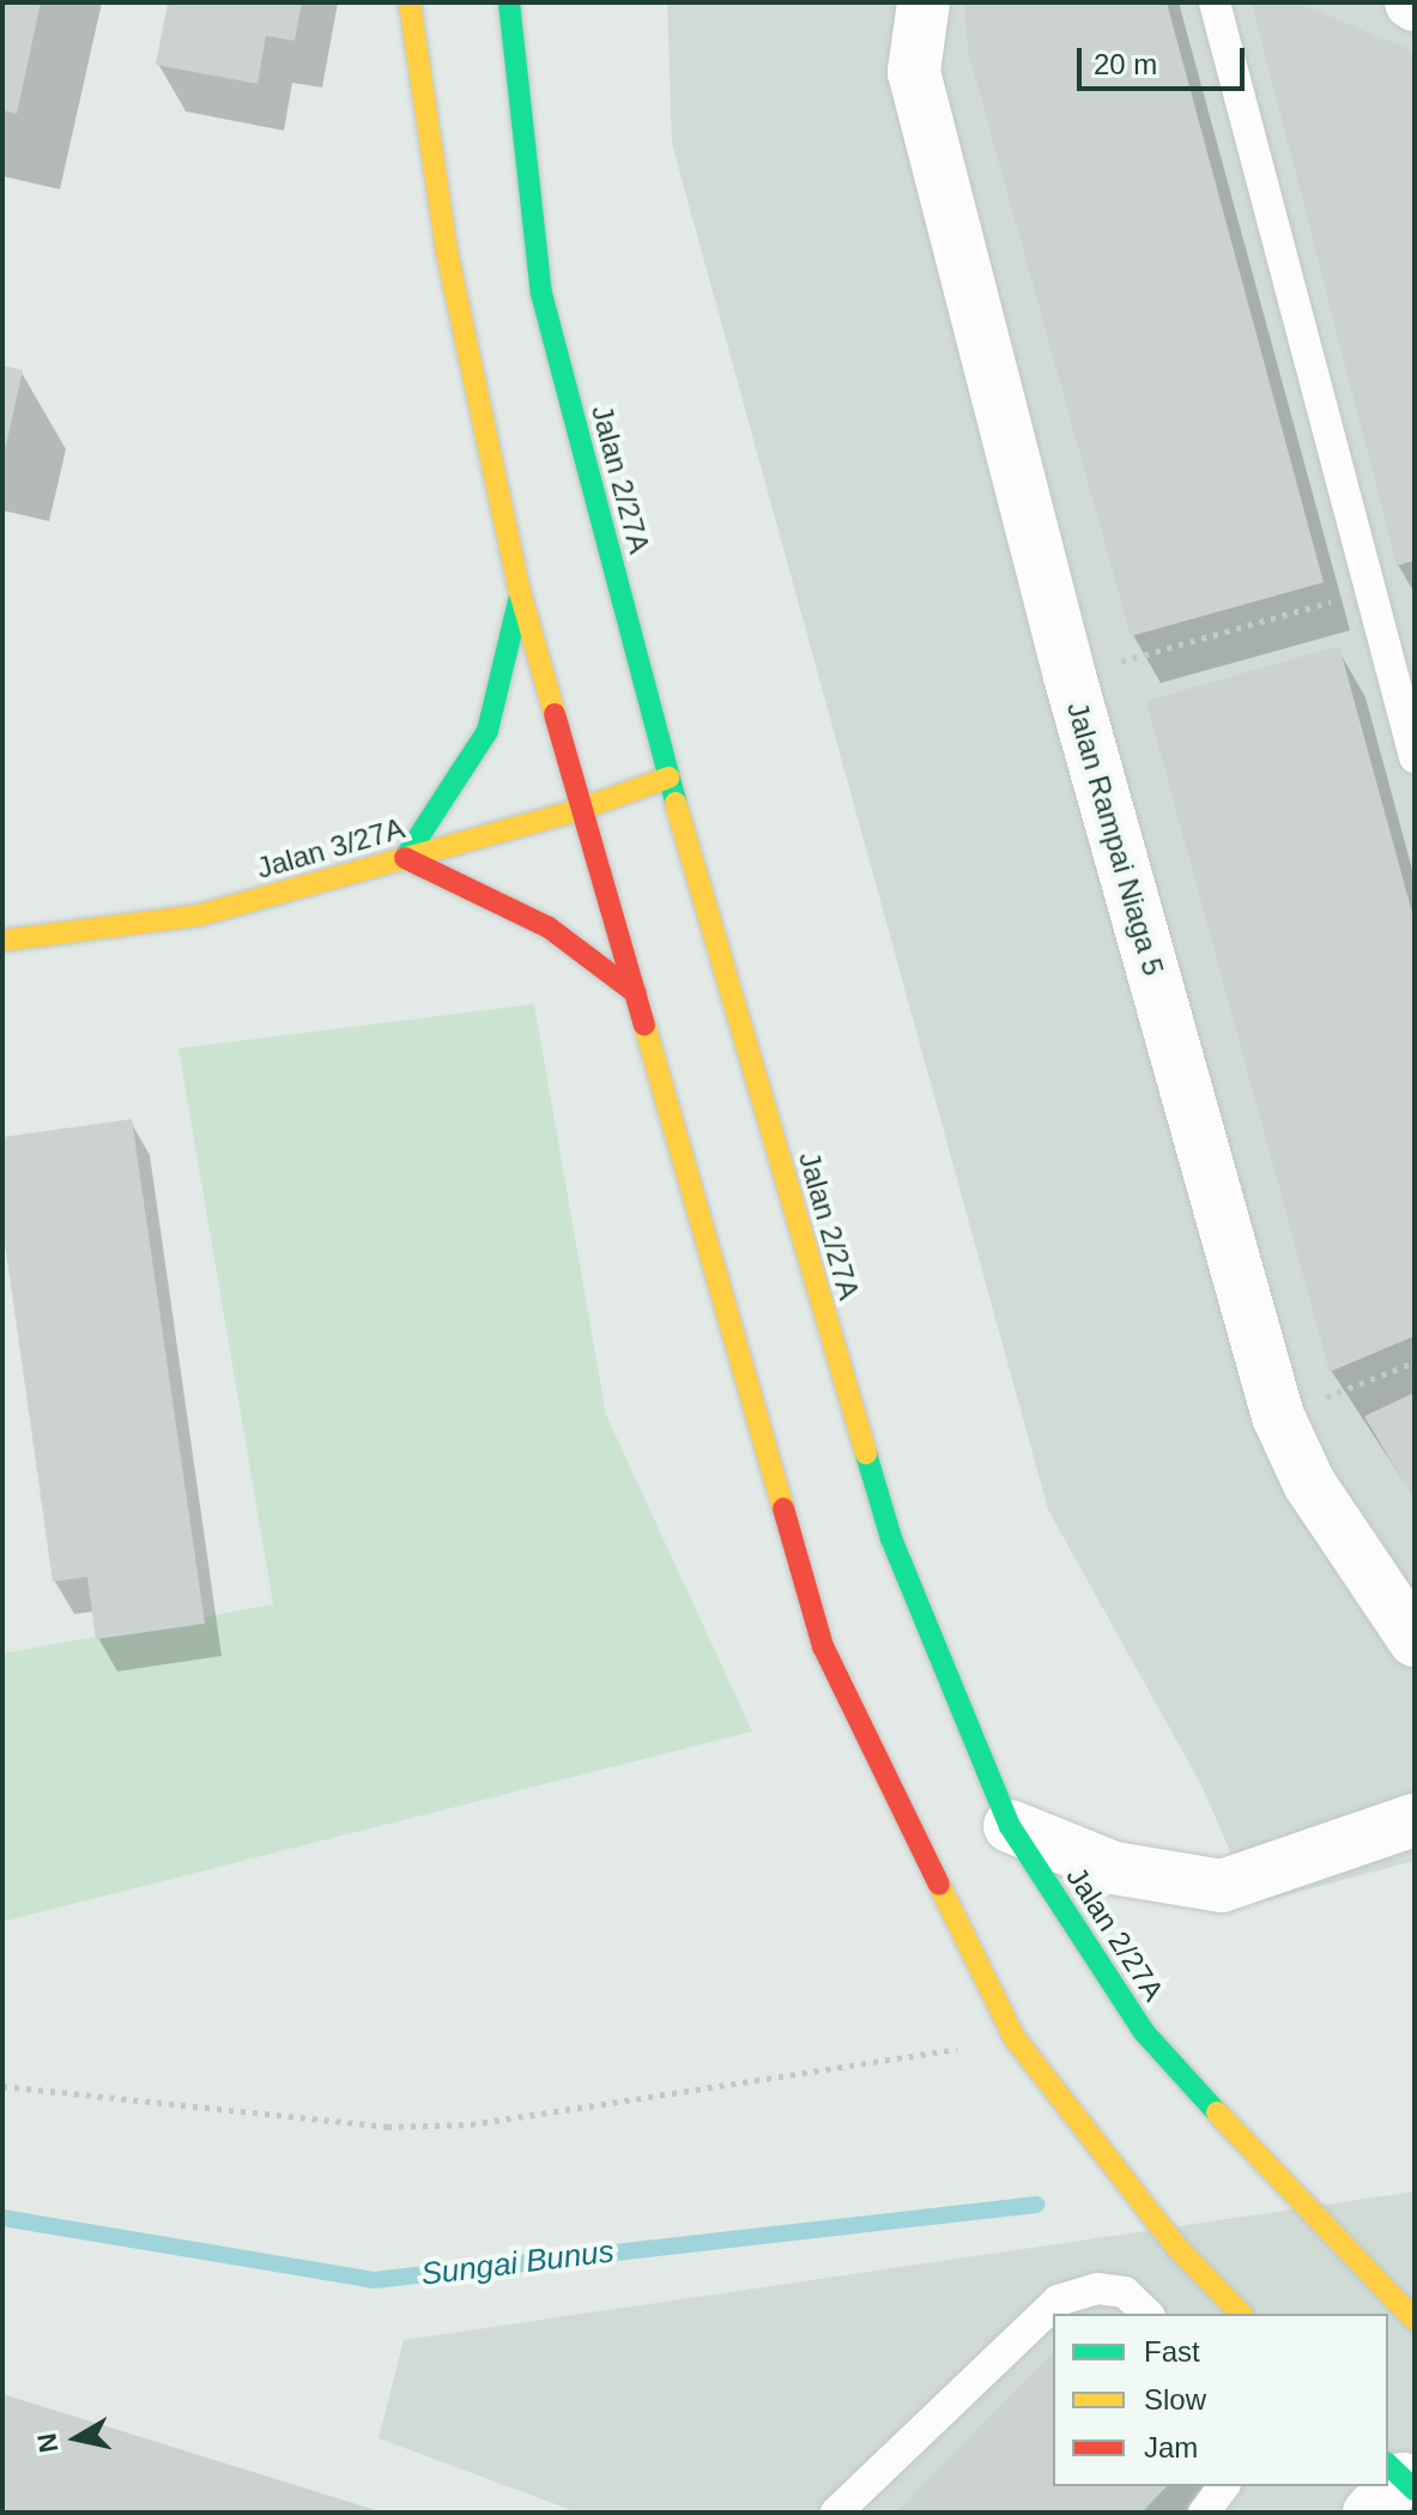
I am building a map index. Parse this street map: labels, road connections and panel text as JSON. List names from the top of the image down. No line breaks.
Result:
{"streets":{"main road":["Jalan 2/27A","Jalan 3/27A"],"street":["Jalan Rampai Niaga 5"]},"crossings":[["Jalan 2/27A","Jalan 3/27A"]],"water":["Sungai Bunus"],"legend":["Fast","Slow","Jam"],"scale_bar":"20 m","north":"left"}
